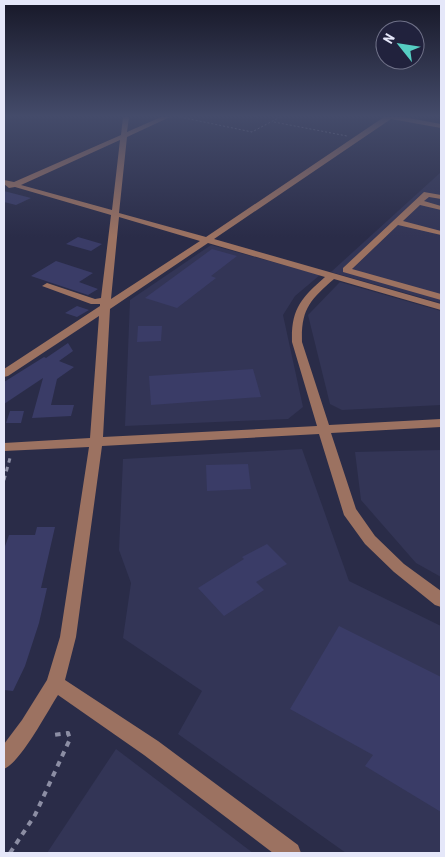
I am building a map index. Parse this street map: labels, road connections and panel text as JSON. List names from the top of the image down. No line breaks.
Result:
{"north":"top left"}
